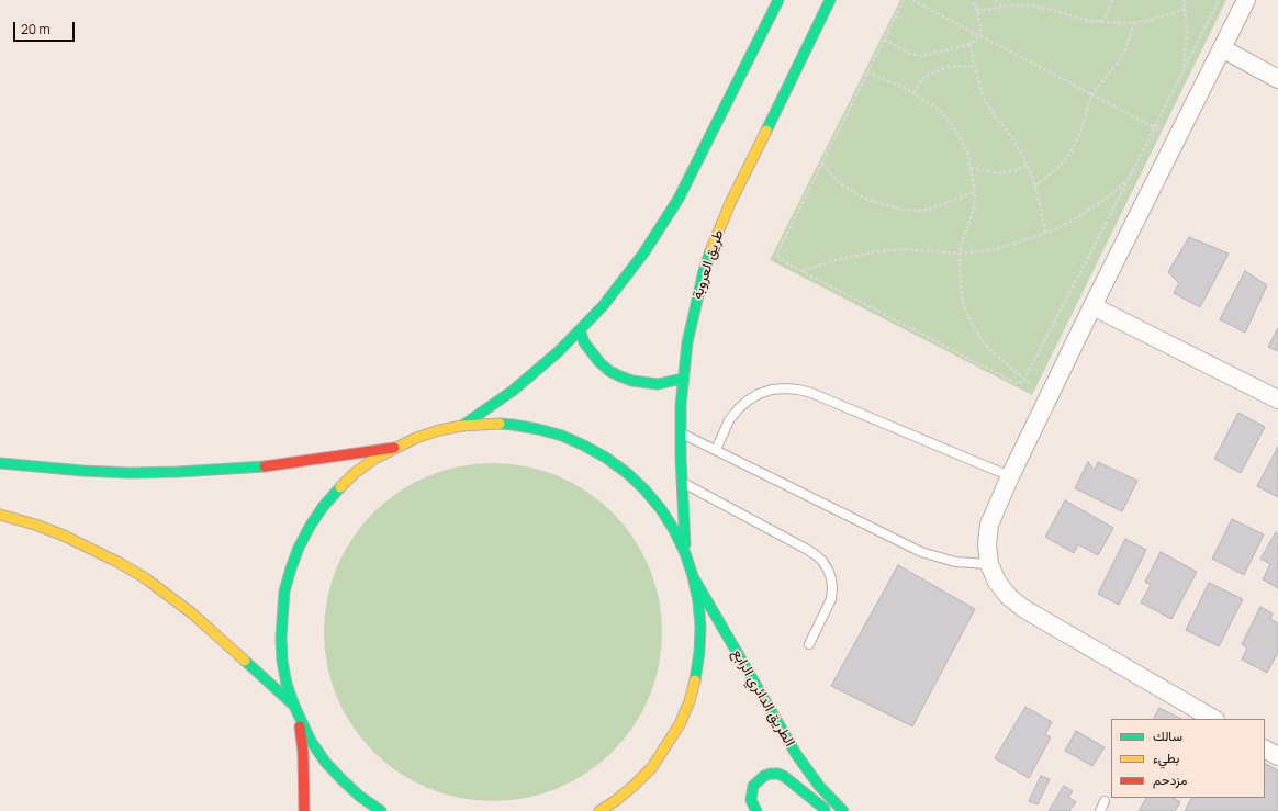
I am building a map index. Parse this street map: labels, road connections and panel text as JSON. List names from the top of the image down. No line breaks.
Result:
{"streets":{"main road":["طريق العروبة","الطريق الدائري الرابع"]},"legend":["سالك","بطيء","مزدحم"],"scale_bar":"20 m"}
